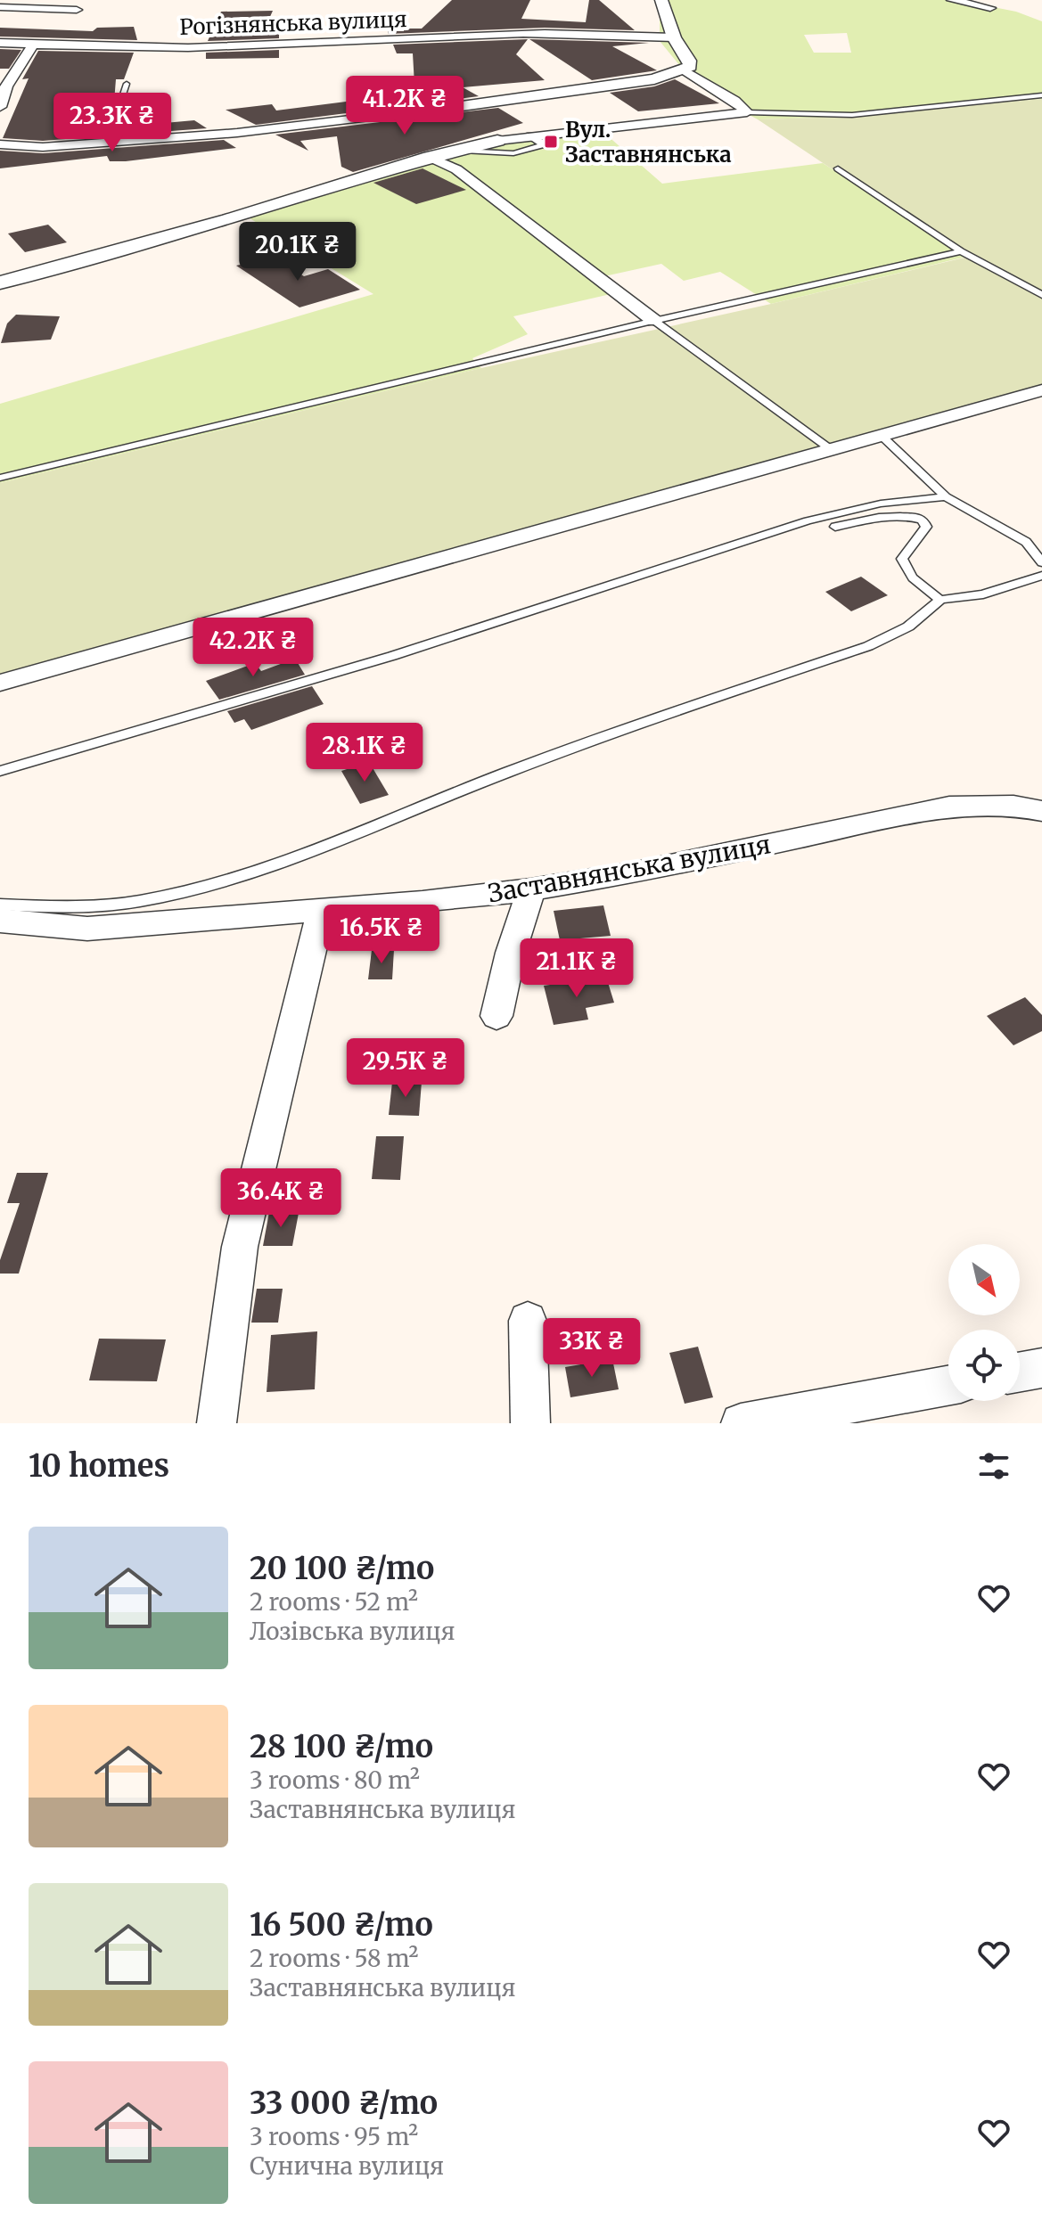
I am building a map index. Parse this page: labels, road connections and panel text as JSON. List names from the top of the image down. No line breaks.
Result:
{"streets":{"street":["Рогізнянська вулиця","Заставнянська вулиця"]},"places":{"transit":["Вул. Заставнянська"]},"north":"bottom right","page":{"price":["41.2K ₴","23.3K ₴","20.1K ₴","42.2K ₴","28.1K ₴","16.5K ₴","21.1K ₴","29.5K ₴","36.4K ₴","33K ₴"],"heading":"10 homes","list":[{"name":"20 100 ₴/mo","note":"2 rooms · 52 m² · Лозівська вулиця"},{"name":"28 100 ₴/mo","note":"3 rooms · 80 m² · Заставнянська вулиця"},{"name":"16 500 ₴/mo","note":"2 rooms · 58 m² · Заставнянська вулиця"},{"name":"33 000 ₴/mo","note":"3 rooms · 95 m² · Сунична вулиця"}]}}
